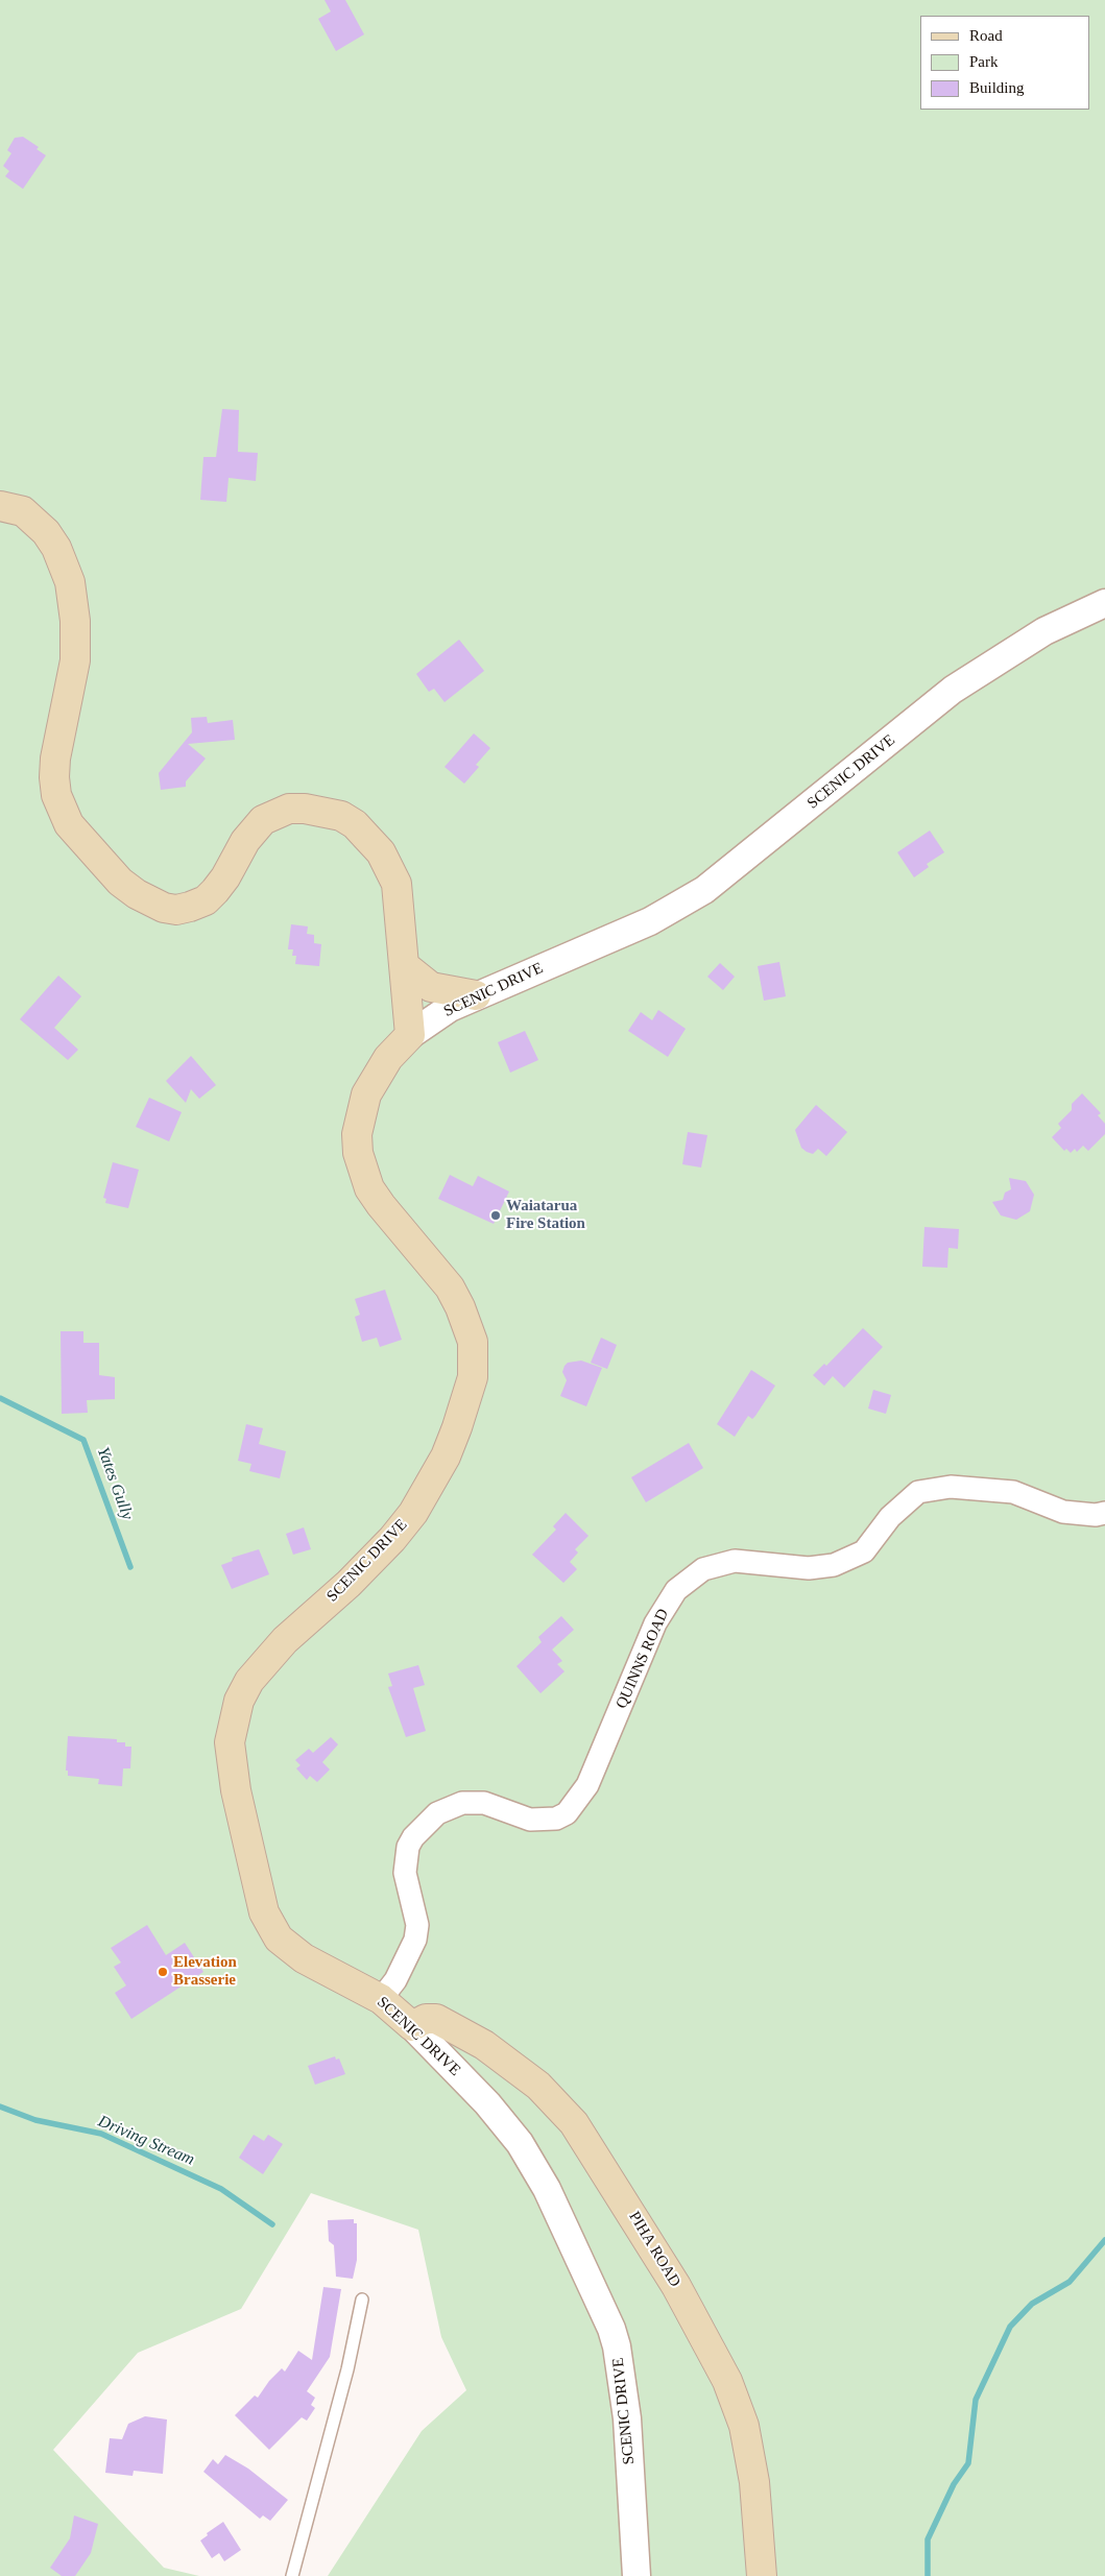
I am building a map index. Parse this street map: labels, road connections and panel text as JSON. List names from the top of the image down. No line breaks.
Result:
{"streets":{"main road":["SCENIC DRIVE","PIHA ROAD"],"street":["QUINNS ROAD"]},"crossings":[["SCENIC DRIVE","QUINNS ROAD"],["SCENIC DRIVE","PIHA ROAD"]],"water":["Yates Gully","Driving Stream"],"places":["Waiatarua Fire Station","Elevation Brasserie"],"legend":["Road","Park","Building"]}
